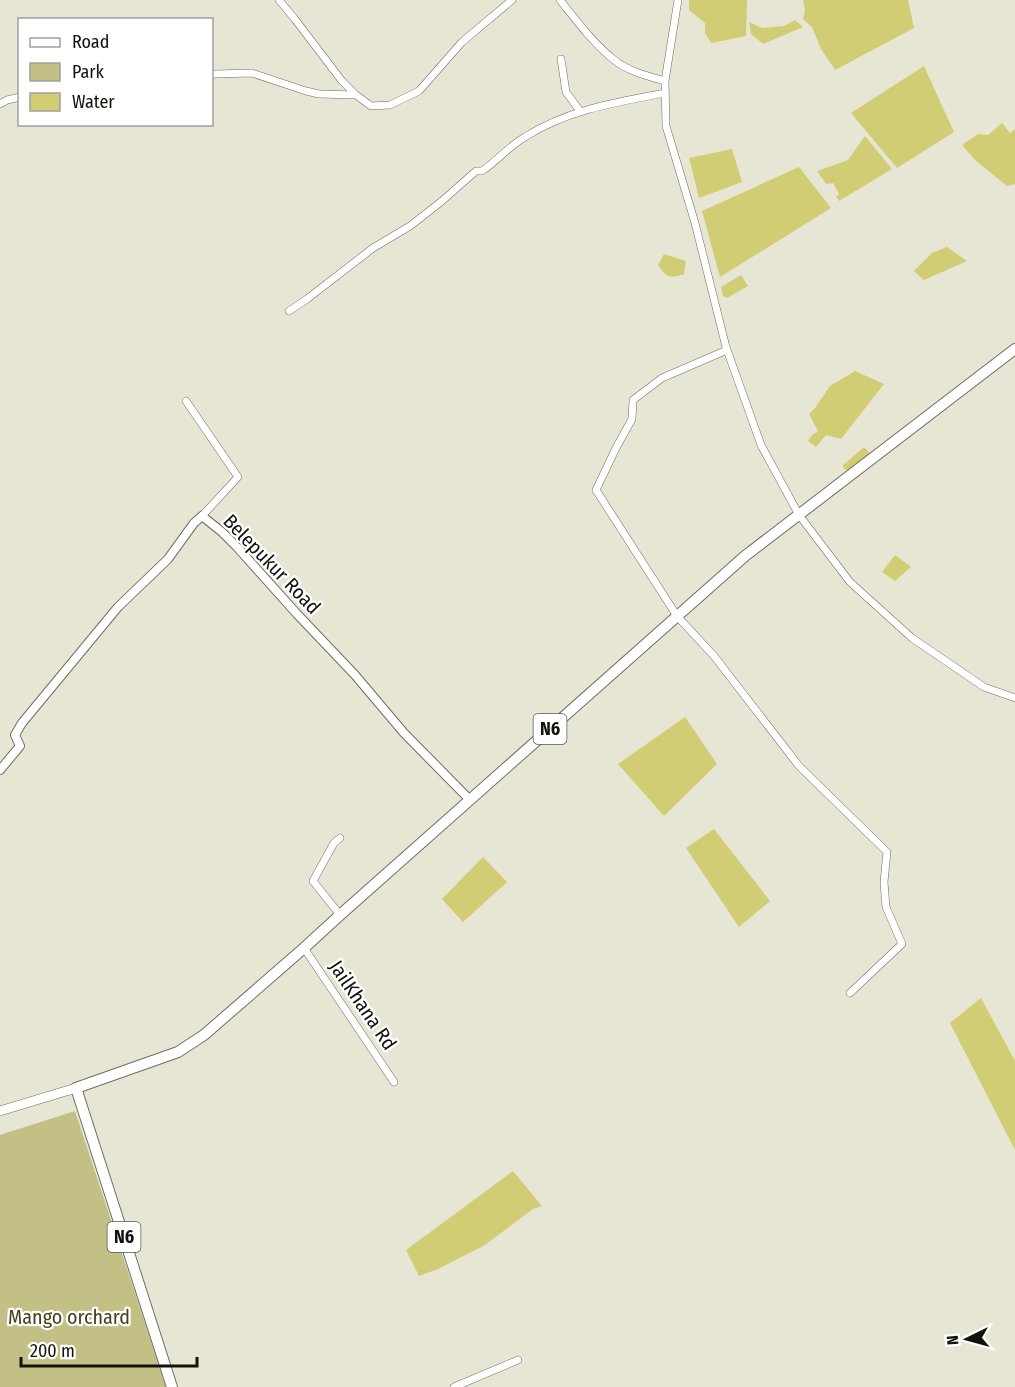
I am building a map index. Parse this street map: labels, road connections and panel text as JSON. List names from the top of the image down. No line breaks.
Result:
{"streets":{"highway":["N6"],"street":["Belepukur Road","JailKhana Rd"]},"crossings":[["Belepukur Road","N6"],["N6","JailKhana Rd"]],"parks":["Mango orchard"],"legend":["Road","Park","Water"],"scale_bar":"200 m","north":"left"}
